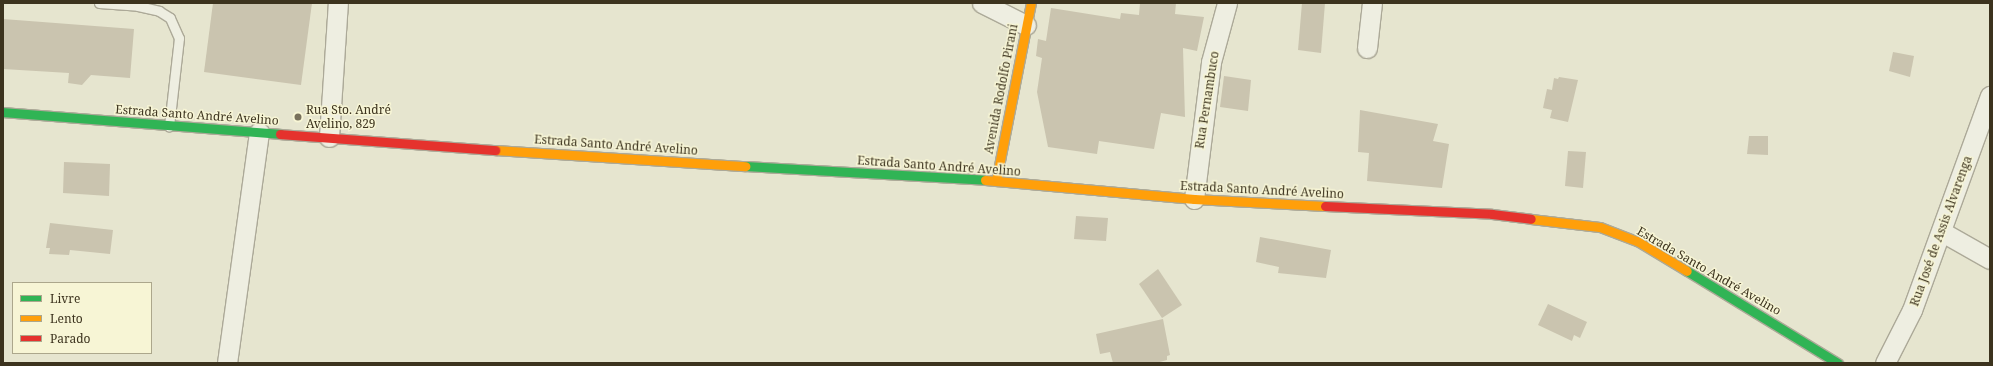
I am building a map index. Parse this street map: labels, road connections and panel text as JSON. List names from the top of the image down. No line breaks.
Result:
{"streets":{"main road":["Avenida Rodolfo Pirani","Estrada Santo André Avelino"],"street":["Rua Pernambuco","Rua José de Assis Alvarenga"]},"crossings":[["Avenida Rodolfo Pirani","Estrada Santo André Avelino"],["Rua Pernambuco","Estrada Santo André Avelino"]],"places":["Rua Sto. André Avelino, 829"],"legend":["Livre","Lento","Parado"]}
